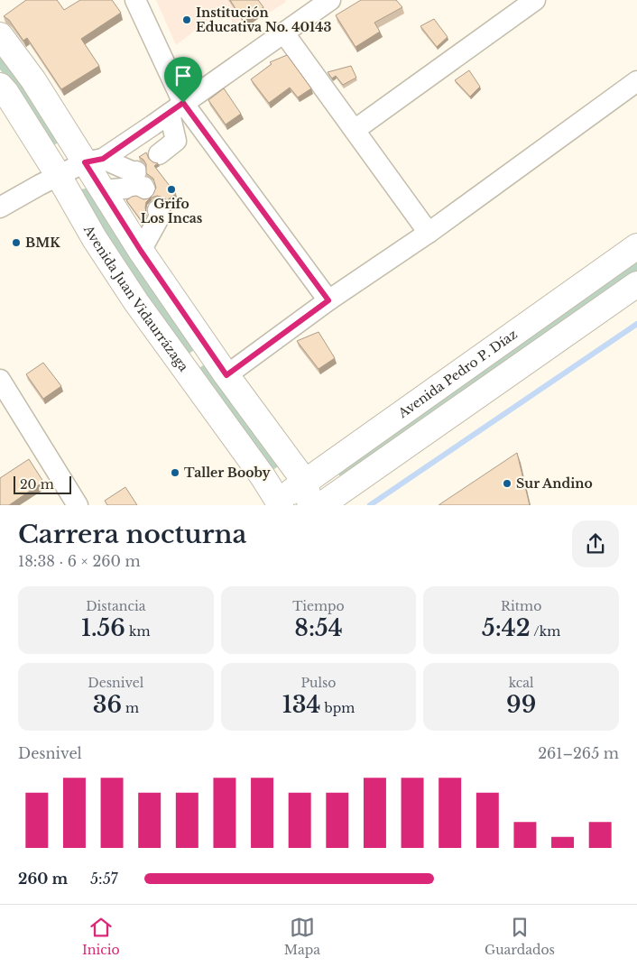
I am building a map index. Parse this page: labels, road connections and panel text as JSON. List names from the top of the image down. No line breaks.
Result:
{"streets":{"main road":["Avenida Juan Vidaurrázaga","Avenida Pedro P. Díaz"]},"crossings":[["Avenida Juan Vidaurrázaga","Avenida Pedro P. Díaz"]],"places":["Institución Educativa No. 40143","Grifo Los Incas","BMK","Taller Booby","Sur Andino"],"scale_bar":"20 m","page":{"scale":"20 m","heading":["Carrera nocturna","18:38 · 6 × 260 m"],"stats":[["Distancia","1.56 km"],["Tiempo","8:54"],["Ritmo","5:42 /km"],["Desnivel","36 m"],["Pulso","134 bpm"],["kcal","99"]],"chart":["Desnivel","261–265 m"],"list":[{"name":"260 m","note":"5:57"}],"tabs":["Inicio","Mapa","Guardados"]}}
